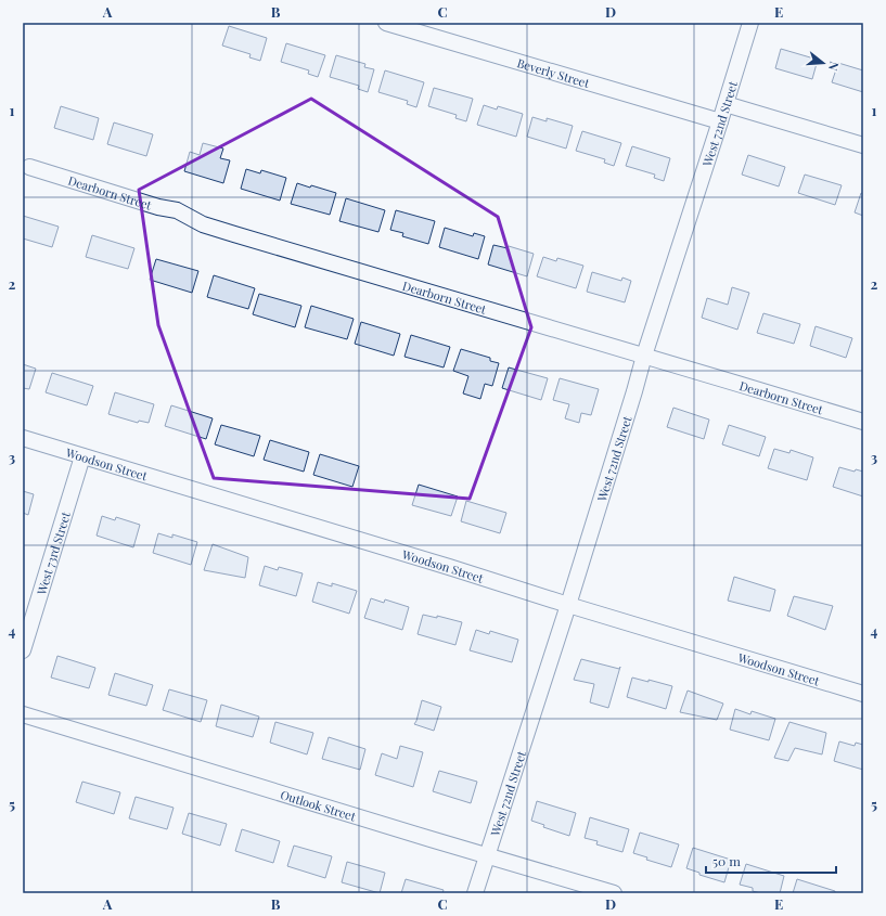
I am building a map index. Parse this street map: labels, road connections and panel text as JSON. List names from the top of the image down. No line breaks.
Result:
{"streets":{"street":["Beverly Street","West 72nd Street","Dearborn Street","Woodson Street","West 73rd Street","Outlook Street"]},"crossings":[["Beverly Street","West 72nd Street"],["West 72nd Street","Dearborn Street"],["West 72nd Street","Woodson Street"],["West 72nd Street","Outlook Street"],["Woodson Street","West 73rd Street"]],"scale_bar":"50 m","north":"right","grid":{"columns":["A","B","C","D","E"],"rows":["1","2","3","4","5"]}}
